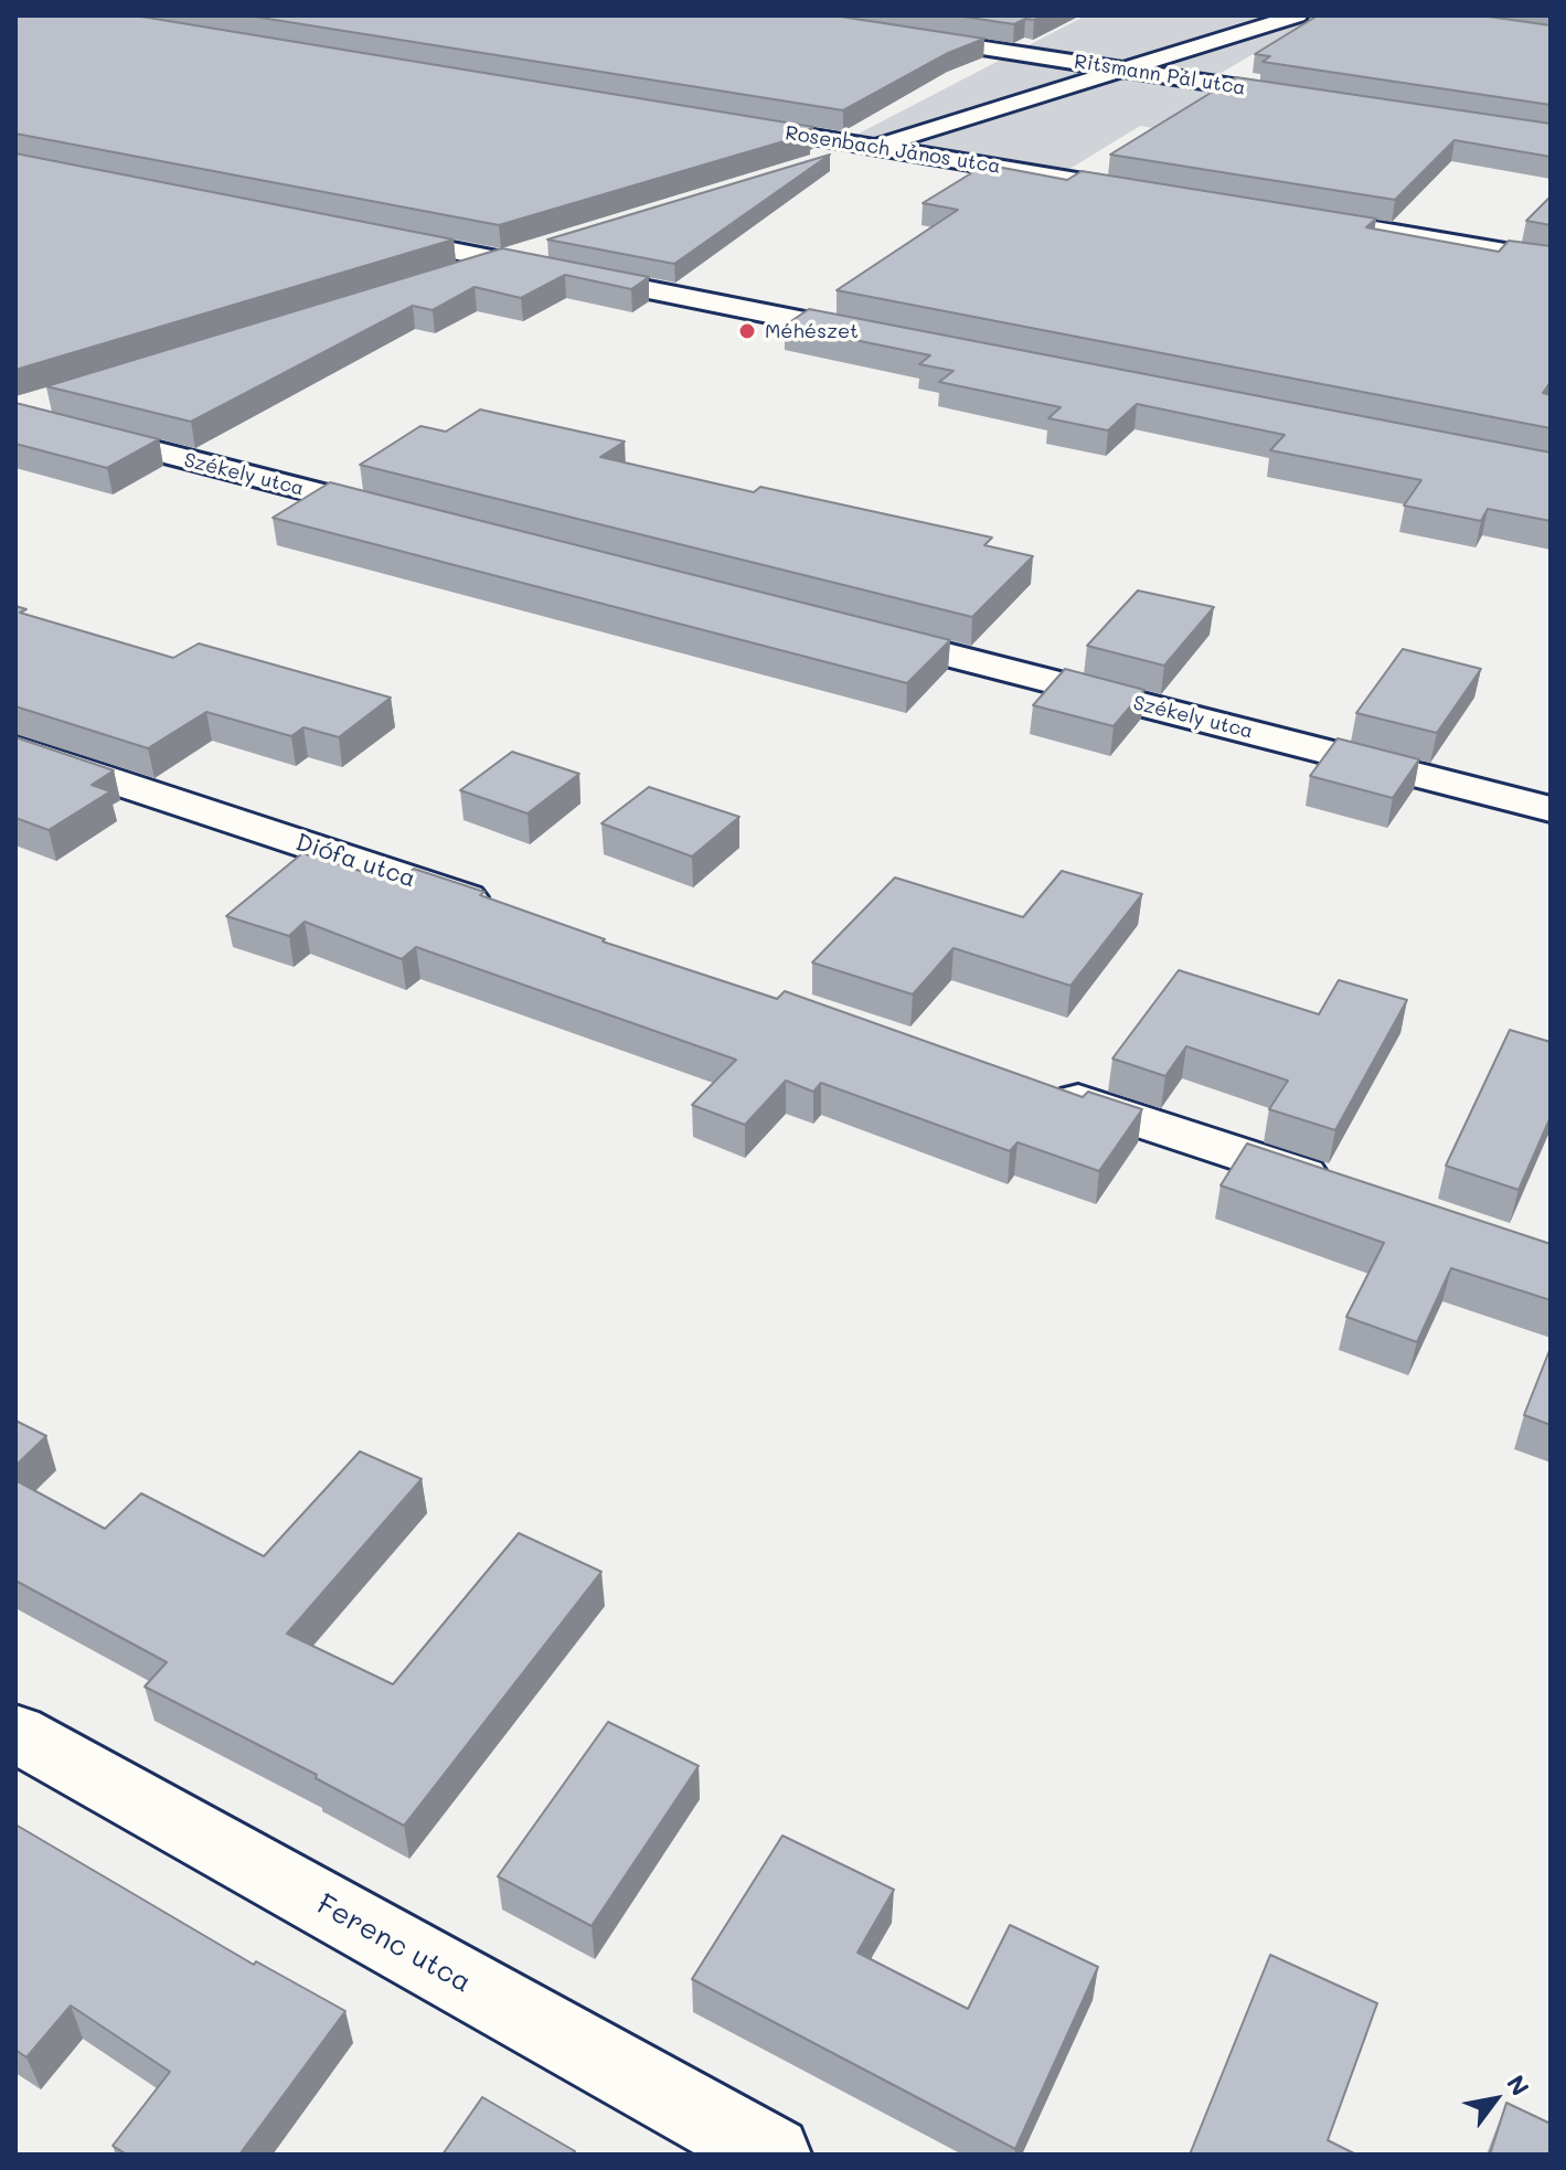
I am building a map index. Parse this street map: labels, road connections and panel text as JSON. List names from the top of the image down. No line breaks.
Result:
{"streets":{"street":["Ritsmann Pál utca","Rosenbach János utca","Székely utca","Diófa utca","Ferenc utca"]},"places":["Méhészet"],"north":"top right"}
